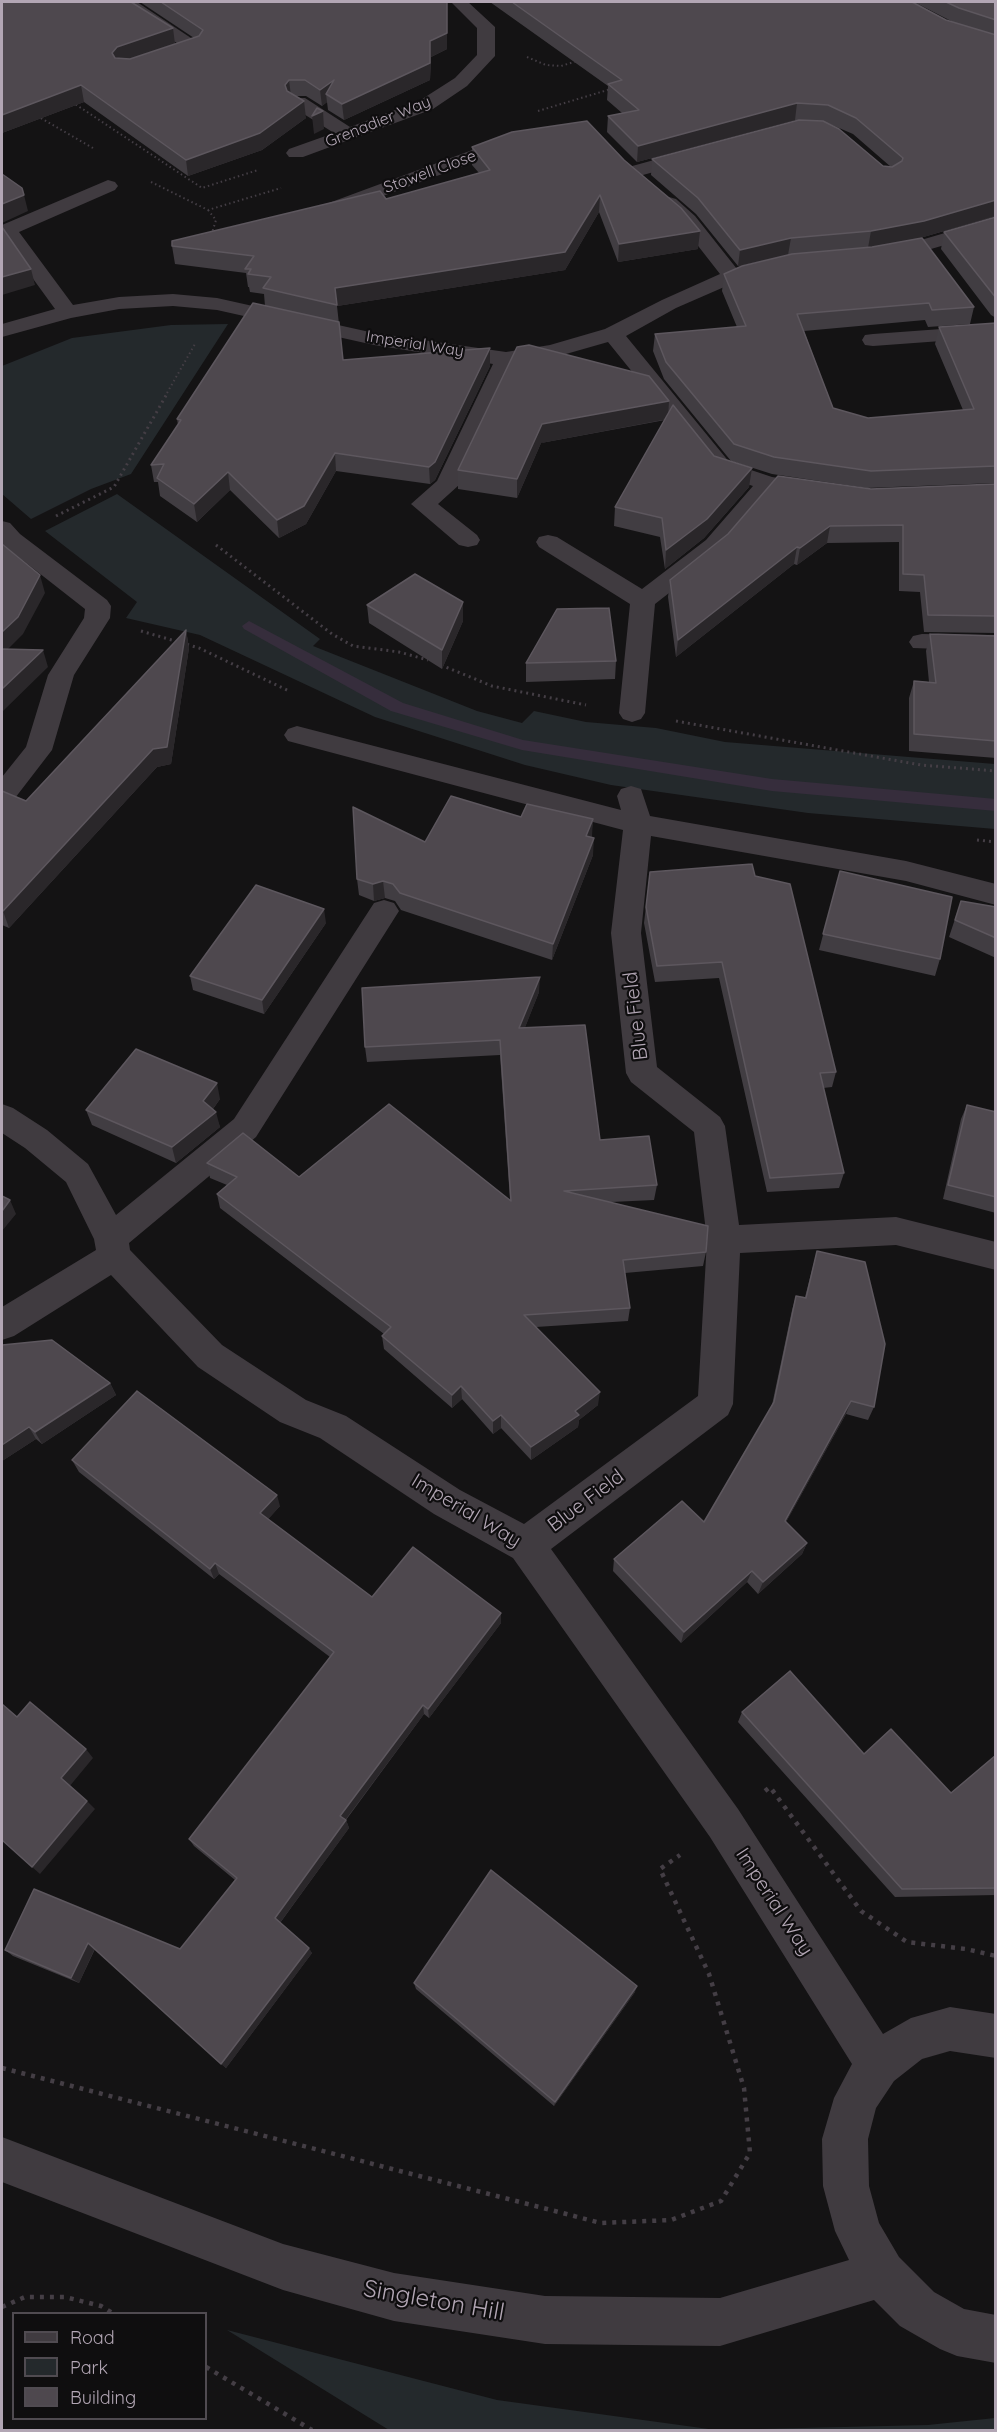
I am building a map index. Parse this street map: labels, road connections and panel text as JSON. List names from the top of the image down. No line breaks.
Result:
{"streets":{"street":["Grenadier Way","Stowell Close","Imperial Way","Blue Field","Singleton Hill"]},"crossings":[["Imperial Way","Blue Field"]],"legend":["Road","Park","Building"]}
